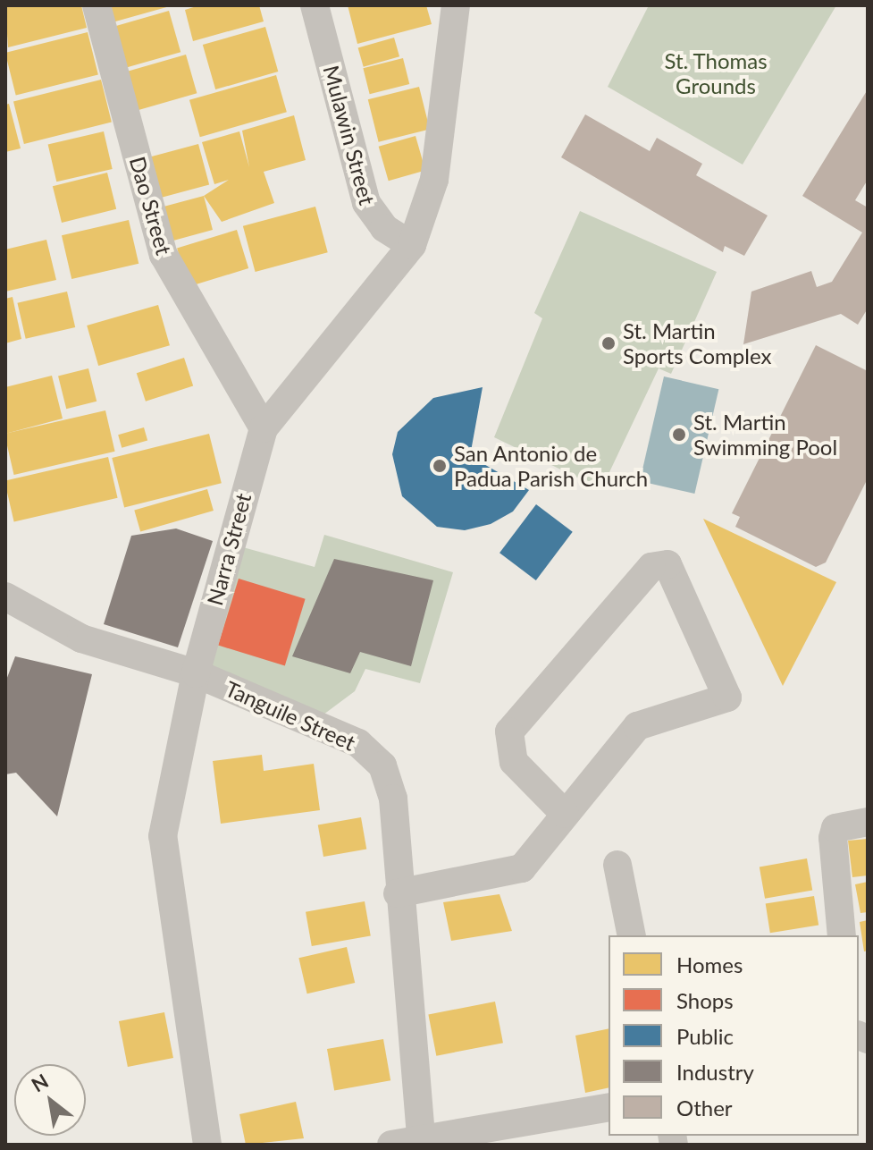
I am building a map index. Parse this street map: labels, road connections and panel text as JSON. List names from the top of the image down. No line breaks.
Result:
{"streets":{"street":["Mulawin Street","Dao Street","Narra Street","Tanguile Street"]},"crossings":[["Mulawin Street","Narra Street"],["Dao Street","Narra Street"],["Narra Street","Tanguile Street"]],"parks":["St. Thomas Grounds"],"places":["St. Martin Sports Complex","St. Martin Swimming Pool","San Antonio de Padua Parish Church"],"legend":["Homes","Shops","Public","Industry","Other"],"north":"top left"}
